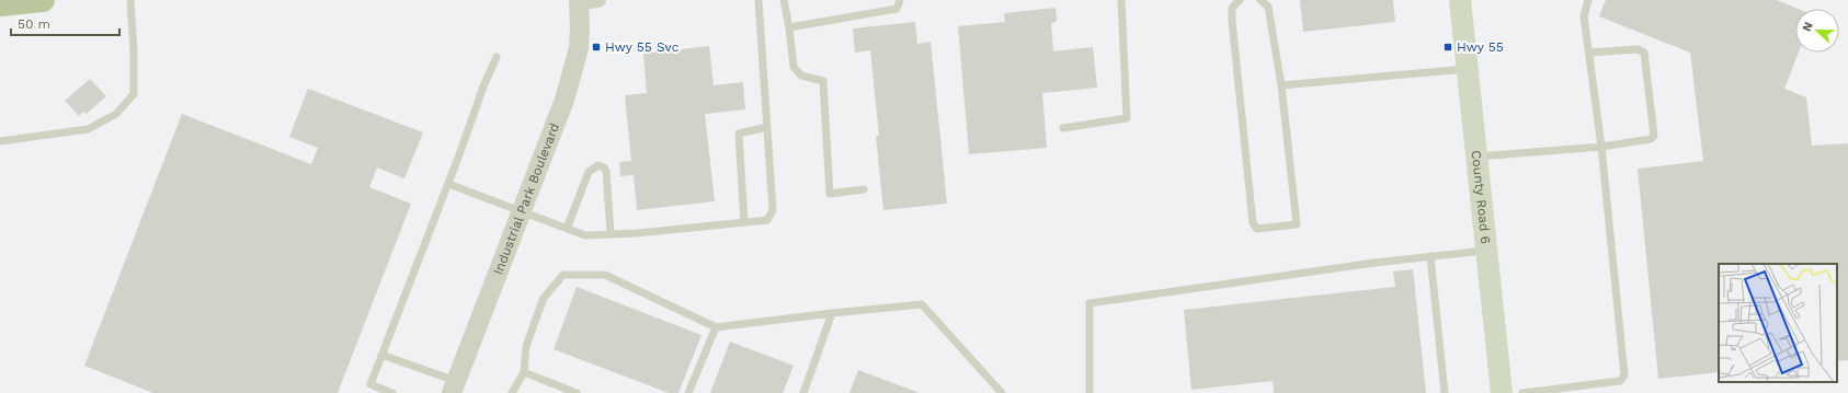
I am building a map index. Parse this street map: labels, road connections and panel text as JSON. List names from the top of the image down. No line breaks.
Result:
{"streets":{"main road":["County Road 6"],"street":["Industrial Park Boulevard"]},"places":{"transit":["Hwy 55 Svc","Hwy 55"]},"scale_bar":"50 m","north":"left"}
